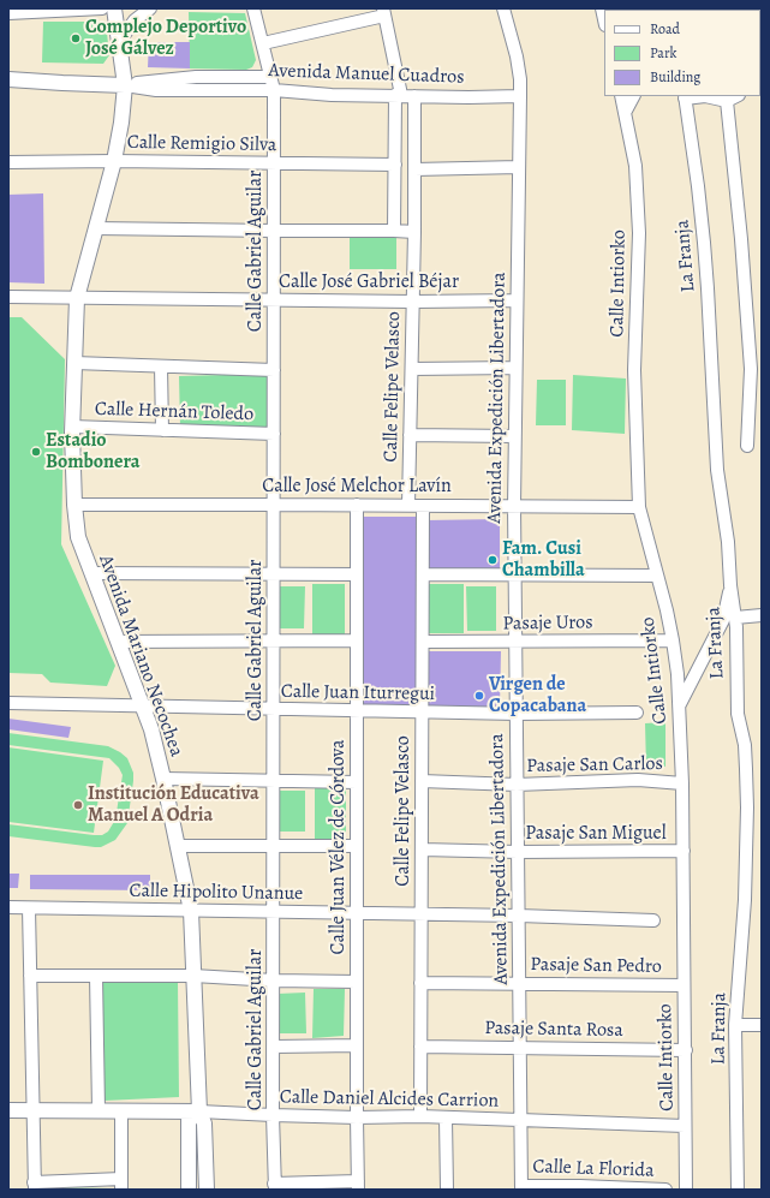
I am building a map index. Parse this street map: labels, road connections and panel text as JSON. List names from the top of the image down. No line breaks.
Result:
{"streets":{"street":["Avenida Manuel Cuadros","Calle Remigio Silva","Calle Gabriel Aguilar","La Franja","Calle José Gabriel Béjar","Calle Intiorko","Calle Felipe Velasco","Avenida Expedición Libertadora","Calle Hernán Toledo","Calle José Melchor Lavín","Pasaje Uros","Avenida Mariano Necochea","Calle Juan Iturregui","Pasaje San Carlos","Pasaje San Miguel","Calle Juan Vélez de Córdova","Calle Hipolito Unanue","Pasaje San Pedro","Pasaje Santa Rosa","Calle Daniel Alcides Carrion","Calle La Florida"]},"crossings":[["Avenida Manuel Cuadros","Calle Gabriel Aguilar"],["Avenida Manuel Cuadros","Calle Felipe Velasco"],["Avenida Manuel Cuadros","Avenida Expedición Libertadora"],["Avenida Manuel Cuadros","Avenida Mariano Necochea"],["Calle Remigio Silva","Calle Gabriel Aguilar"],["Calle Remigio Silva","Avenida Mariano Necochea"],["Calle Gabriel Aguilar","Calle José Gabriel Béjar"],["Calle Gabriel Aguilar","Calle Hernán Toledo"],["Calle Gabriel Aguilar","Calle José Melchor Lavín"],["Calle Gabriel Aguilar","Calle Juan Iturregui"],["Calle Gabriel Aguilar","Calle Hipolito Unanue"],["Calle Gabriel Aguilar","Calle Daniel Alcides Carrion"],["Calle José Gabriel Béjar","Calle Felipe Velasco"],["Calle José Gabriel Béjar","Avenida Expedición Libertadora"],["Calle José Gabriel Béjar","Avenida Mariano Necochea"],["Calle Intiorko","Calle José Melchor Lavín"],["Calle Intiorko","Pasaje Uros"],["Calle Intiorko","Pasaje San Carlos"],["Calle Intiorko","Pasaje San Miguel"],["Calle Intiorko","Pasaje San Pedro"],["Calle Intiorko","Pasaje Santa Rosa"],["Calle Intiorko","Calle Daniel Alcides Carrion"],["Calle Felipe Velasco","Calle José Melchor Lavín"],["Calle Felipe Velasco","Pasaje Uros"],["Calle Felipe Velasco","Calle Juan Iturregui"],["Calle Felipe Velasco","Pasaje San Carlos"],["Calle Felipe Velasco","Pasaje San Miguel"],["Calle Felipe Velasco","Calle Hipolito Unanue"],["Calle Felipe Velasco","Pasaje San Pedro"],["Calle Felipe Velasco","Pasaje Santa Rosa"],["Calle Felipe Velasco","Calle Daniel Alcides Carrion"],["Avenida Expedición Libertadora","Calle José Melchor Lavín"],["Avenida Expedición Libertadora","Pasaje Uros"],["Avenida Expedición Libertadora","Calle Juan Iturregui"],["Avenida Expedición Libertadora","Pasaje San Carlos"],["Avenida Expedición Libertadora","Pasaje San Miguel"],["Avenida Expedición Libertadora","Calle Hipolito Unanue"],["Avenida Expedición Libertadora","Pasaje San Pedro"],["Avenida Expedición Libertadora","Pasaje Santa Rosa"],["Avenida Expedición Libertadora","Calle Daniel Alcides Carrion"],["Avenida Expedición Libertadora","Calle La Florida"],["Calle Hernán Toledo","Avenida Mariano Necochea"],["Calle José Melchor Lavín","Avenida Mariano Necochea"],["Calle José Melchor Lavín","Calle Juan Vélez de Córdova"],["Avenida Mariano Necochea","Calle Juan Iturregui"],["Avenida Mariano Necochea","Calle Hipolito Unanue"],["Avenida Mariano Necochea","Calle Daniel Alcides Carrion"],["Calle Juan Iturregui","Calle Juan Vélez de Córdova"],["Calle Juan Vélez de Córdova","Calle Hipolito Unanue"],["Calle Juan Vélez de Córdova","Calle Daniel Alcides Carrion"]],"places":["Complejo Deportivo José Gálvez","Estadio Bombonera","Fam. Cusi Chambilla","Virgen de Copacabana","Institución Educativa Manuel A Odria"],"legend":["Road","Park","Building"]}
